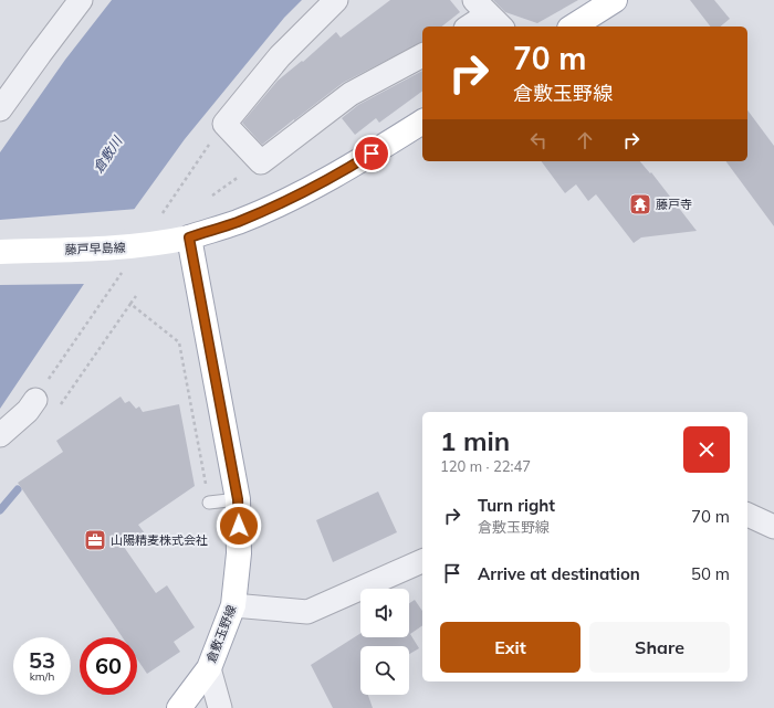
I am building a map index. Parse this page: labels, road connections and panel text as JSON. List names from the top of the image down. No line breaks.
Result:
{"streets":{"main road":["藤戸早島線","倉敷玉野線"]},"crossings":[["藤戸早島線","倉敷玉野線"]],"water":["倉敷川"],"places":{"temple":["藤戸寺"],"office":["山陽精麦株式会社"]},"page":{"turn":["70 m","倉敷玉野線"],"heading":["1 min","120 m · 22:47"],"list":[{"name":"Turn right","note":"倉敷玉野線","value":"70 m"},{"name":"Arrive at destination","value":"50 m"}],"buttons":["Exit","Share"],"speed":"53 km/h","limit":"60"}}
